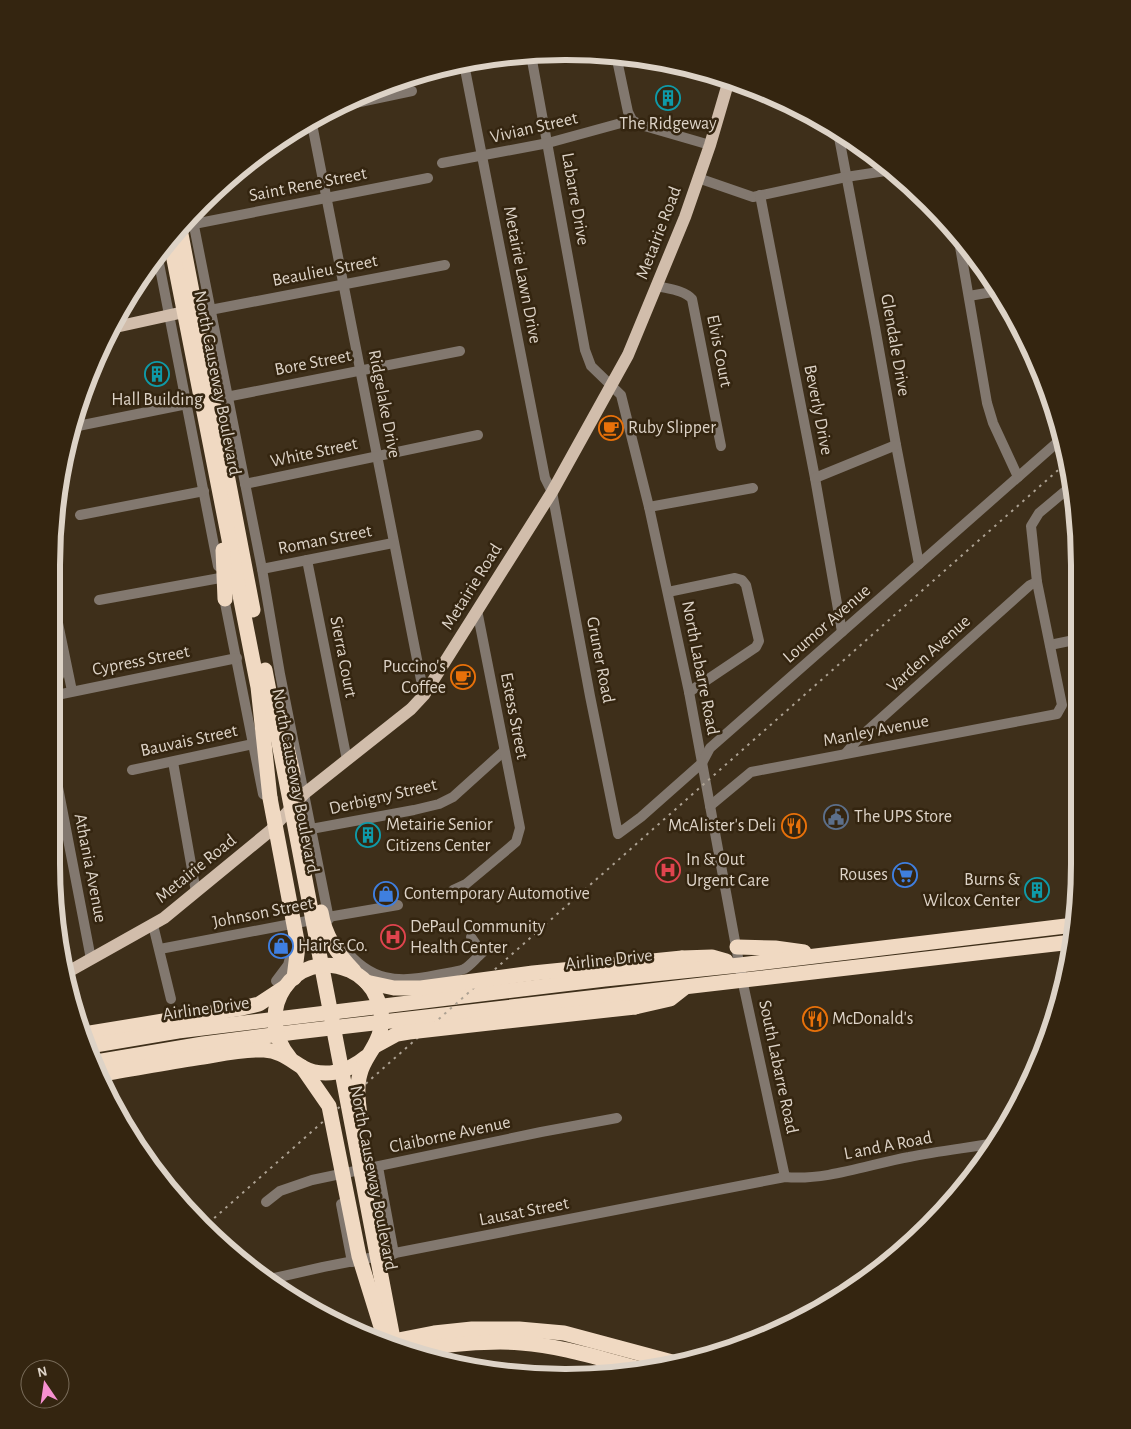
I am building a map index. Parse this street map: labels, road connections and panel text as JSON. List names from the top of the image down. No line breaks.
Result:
{"streets":{"highway":["North Causeway Boulevard","Airline Drive"],"main road":["Metairie Road"],"street":["Vivian Street","Saint Rene Street","Labarre Drive","Beaulieu Street","Metairie Lawn Drive","Glendale Drive","Elvis Court","Bore Street","Ridgelake Drive","Beverly Drive","White Street","Roman Street","Loumor Avenue","Varden Avenue","Sierra Court","Gruner Road","Cypress Street","North Labarre Road","Estess Street","Manley Avenue","Bauvais Street","Derbigny Street","Athania Avenue","Johnson Street","South Labarre Road","Claiborne Avenue","L and A Road","Lausat Street"]},"crossings":[["Vivian Street","Labarre Drive"],["Vivian Street","Metairie Lawn Drive"],["Saint Rene Street","Ridgelake Drive"],["Labarre Drive","Metairie Road"],["Labarre Drive","North Labarre Road"],["Metairie Road","Metairie Lawn Drive"],["Metairie Road","Elvis Court"],["Metairie Road","North Causeway Boulevard"],["Metairie Road","Ridgelake Drive"],["Metairie Road","Sierra Court"],["Metairie Road","Gruner Road"],["Metairie Road","North Labarre Road"],["Metairie Road","Estess Street"],["Metairie Road","Athania Avenue"],["Beaulieu Street","North Causeway Boulevard"],["Beaulieu Street","Ridgelake Drive"],["Metairie Lawn Drive","Gruner Road"],["Glendale Drive","Loumor Avenue"],["Bore Street","North Causeway Boulevard"],["Bore Street","Ridgelake Drive"],["North Causeway Boulevard","White Street"],["North Causeway Boulevard","Roman Street"],["North Causeway Boulevard","Cypress Street"],["North Causeway Boulevard","Bauvais Street"],["North Causeway Boulevard","Derbigny Street"],["North Causeway Boulevard","Johnson Street"],["Ridgelake Drive","White Street"],["Ridgelake Drive","Roman Street"],["Beverly Drive","Loumor Avenue"],["Roman Street","Sierra Court"],["Loumor Avenue","Gruner Road"],["Loumor Avenue","North Labarre Road"],["Varden Avenue","Manley Avenue"],["North Labarre Road","Manley Avenue"],["North Labarre Road","Airline Drive"],["North Labarre Road","South Labarre Road"],["Estess Street","Derbigny Street"],["Airline Drive","South Labarre Road"],["South Labarre Road","L and A Road"],["South Labarre Road","Lausat Street"],["L and A Road","Lausat Street"]],"places":{"building":["The Ridgeway","Hall Building","Metairie Senior Citizens Center","Burns & Wilcox Center"],"cafe":["Ruby Slipper","Puccino's Coffee"],"public building":["The UPS Store"],"restaurant":["McAlister's Deli","McDonald's"],"hospital":["In & Out Urgent Care","DePaul Community Health Center"],"supermarket":["Rouses"],"shop":["Contemporary Automotive","Hair & Co."]},"north":"top"}
